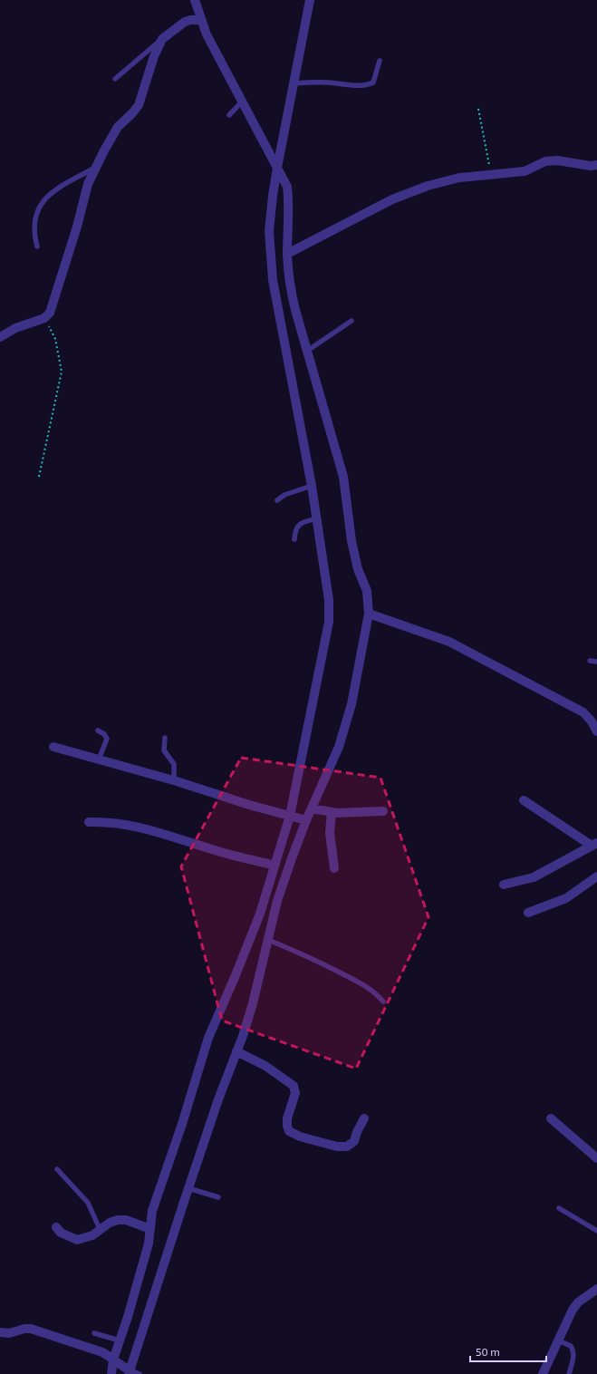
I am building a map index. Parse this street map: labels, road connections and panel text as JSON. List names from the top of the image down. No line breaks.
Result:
{"scale_bar":"50 m"}
